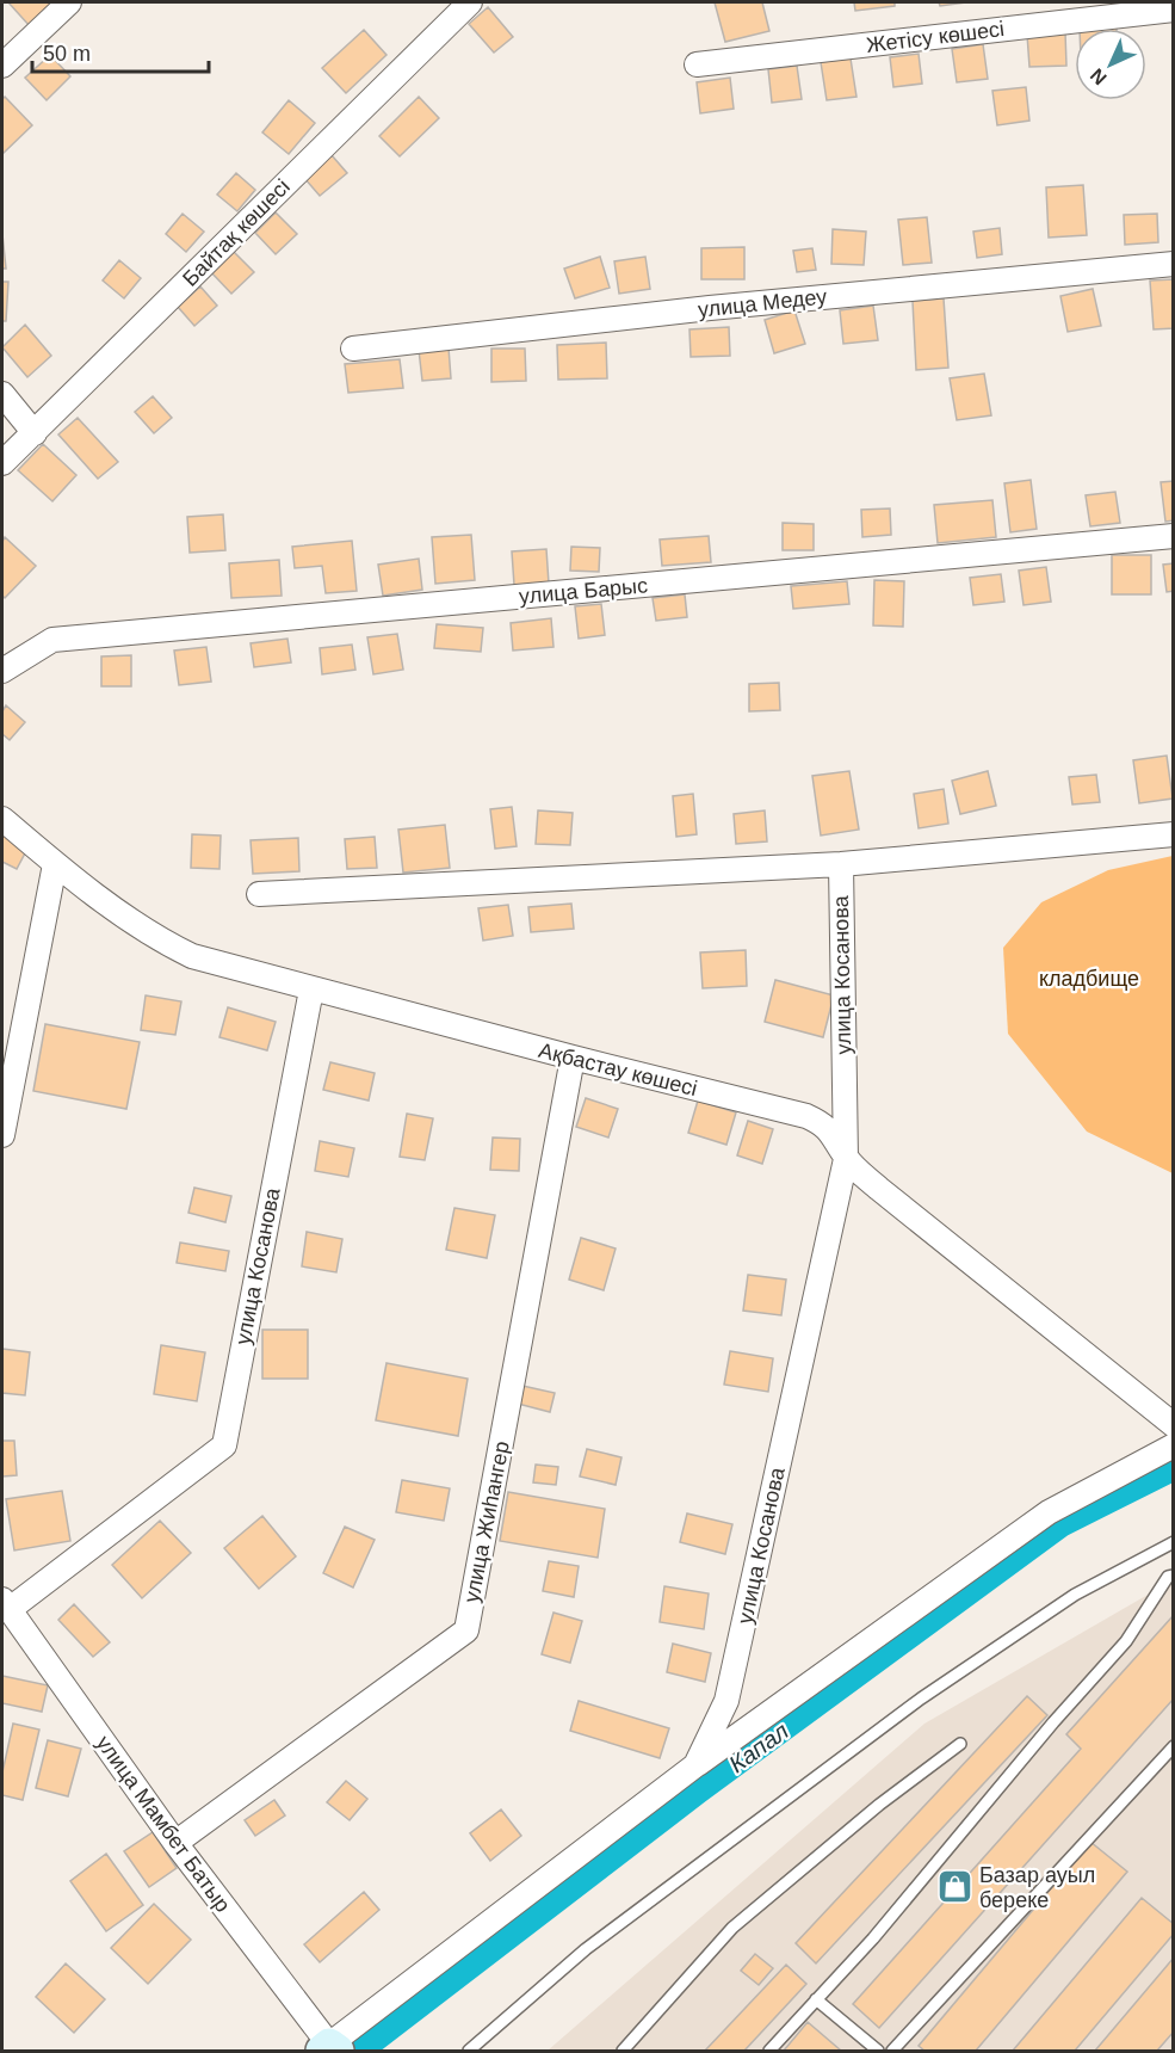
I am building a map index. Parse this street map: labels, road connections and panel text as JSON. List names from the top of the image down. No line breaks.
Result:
{"streets":{"street":["Жетісу көшесі","Байтақ көшесі","улица Медеу","улица Барыс","улица Косанова","Ақбастау көшесі","улица Жиhангер","улица Мамбет Батыр"]},"crossings":[["улица Косанова","Ақбастау көшесі"],["улица Косанова","улица Мамбет Батыр"],["Ақбастау көшесі","улица Жиhангер"],["улица Жиhангер","улица Мамбет Батыр"]],"water":["Капал"],"parks":["кладбище"],"places":{"shop":["Базар ауыл береке"]},"scale_bar":"50 m","north":"bottom left"}
